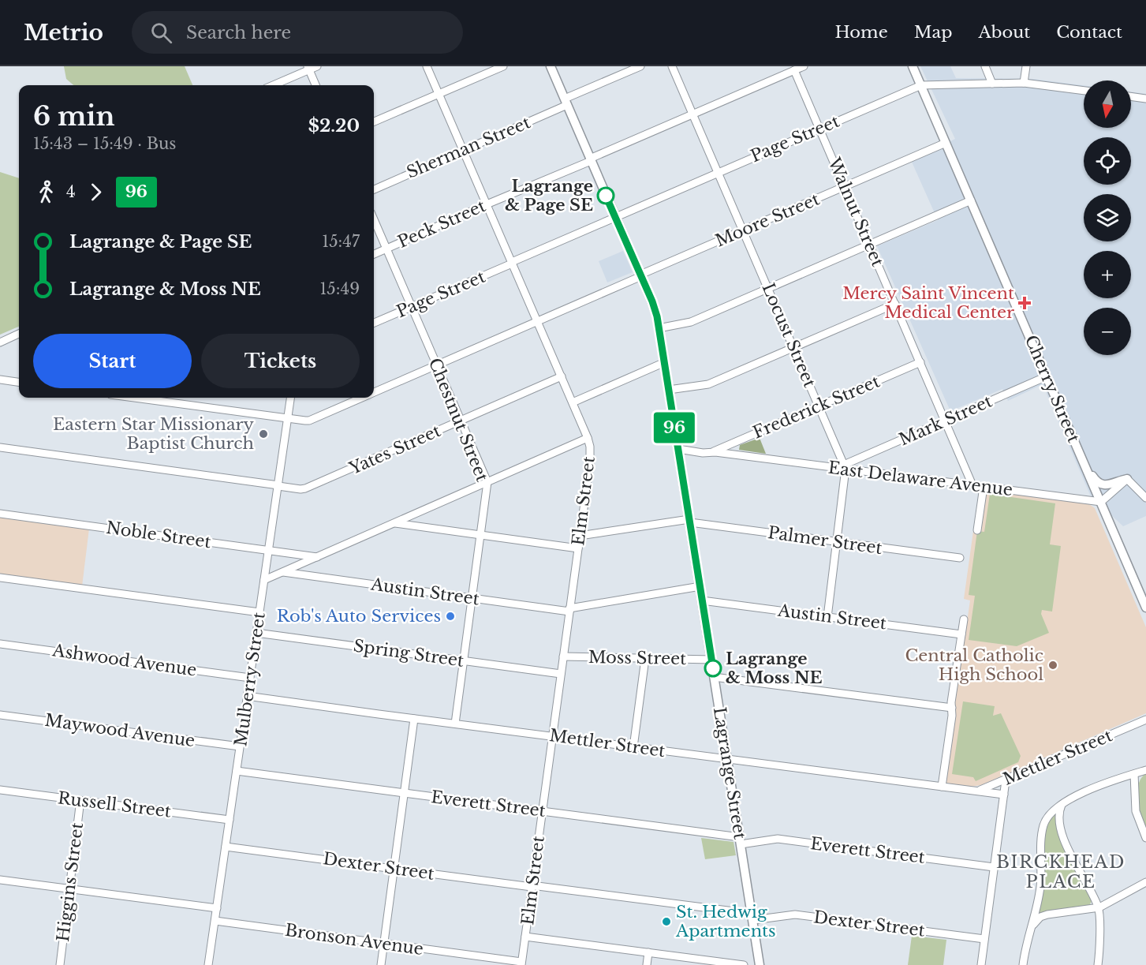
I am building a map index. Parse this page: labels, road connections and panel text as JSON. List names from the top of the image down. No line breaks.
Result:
{"streets":{"main road":["Cherry Street","Lagrange Street"],"street":["Page Street","Sherman Street","Walnut Street","Moore Street","Peck Street","Locust Street","Frederick Street","Chestnut Street","Mark Street","Yates Street","East Delaware Avenue","Elm Street","Noble Street","Palmer Street","Austin Street","Spring Street","Moss Street","Ashwood Avenue","Mulberry Street","Maywood Avenue","Mettler Street","Everett Street","Russell Street","Dexter Street","Higgins Street","Bronson Avenue"]},"crossings":[["Page Street","Walnut Street"],["Page Street","Locust Street"],["Page Street","Cherry Street"],["Page Street","Chestnut Street"],["Page Street","Elm Street"],["Page Street","Lagrange Street"],["Sherman Street","Elm Street"],["Sherman Street","Lagrange Street"],["Walnut Street","Moore Street"],["Walnut Street","Peck Street"],["Walnut Street","Frederick Street"],["Walnut Street","Mark Street"],["Walnut Street","East Delaware Avenue"],["Moore Street","Locust Street"],["Moore Street","Cherry Street"],["Moore Street","Chestnut Street"],["Moore Street","Elm Street"],["Moore Street","Mulberry Street"],["Moore Street","Lagrange Street"],["Peck Street","Locust Street"],["Peck Street","Chestnut Street"],["Peck Street","Elm Street"],["Peck Street","Lagrange Street"],["Locust Street","Frederick Street"],["Locust Street","Mark Street"],["Locust Street","East Delaware Avenue"],["Locust Street","Palmer Street"],["Locust Street","Austin Street"],["Cherry Street","Mark Street"],["Cherry Street","East Delaware Avenue"],["Frederick Street","East Delaware Avenue"],["Chestnut Street","Yates Street"],["Chestnut Street","Austin Street"],["Chestnut Street","Spring Street"],["Chestnut Street","Mettler Street"],["Mark Street","East Delaware Avenue"],["Yates Street","Elm Street"],["Yates Street","Mulberry Street"],["East Delaware Avenue","Lagrange Street"],["Elm Street","Palmer Street"],["Elm Street","Austin Street"],["Elm Street","Spring Street"],["Elm Street","Moss Street"],["Elm Street","Mettler Street"],["Elm Street","Everett Street"],["Elm Street","Dexter Street"],["Elm Street","Bronson Avenue"],["Noble Street","Mulberry Street"],["Palmer Street","Lagrange Street"],["Austin Street","Lagrange Street"],["Spring Street","Mulberry Street"],["Moss Street","Lagrange Street"],["Ashwood Avenue","Mulberry Street"],["Mulberry Street","Maywood Avenue"],["Mulberry Street","Mettler Street"],["Mulberry Street","Everett Street"],["Mulberry Street","Russell Street"],["Mulberry Street","Dexter Street"],["Mulberry Street","Bronson Avenue"],["Mettler Street","Lagrange Street"],["Lagrange Street","Everett Street"],["Lagrange Street","Dexter Street"],["Russell Street","Higgins Street"]],"districts":["BIRCKHEAD PLACE"],"places":{"other":["Lagrange & Page SE","Eastern Star Missionary Baptist Church","Rob's Auto Services","Central Catholic High School","Lagrange & Moss NE","St. Hedwig Apartments"],"health":["Mercy Saint Vincent Medical Center"]},"lines":["bus line 96"],"north":"bottom","page":{"header":"Metrio","search":"Search here","nav":["Home","Map","About","Contact"],"on_map":"96","map_buttons":["+","−"],"heading":["6 min","15:43 – 15:49 · Bus","$2.20"],"legs":["4","96"],"list":[{"name":"Lagrange & Page SE","value":"15:47"},{"name":"Lagrange & Moss NE","value":"15:49"}],"buttons":["Start","Tickets"]}}
